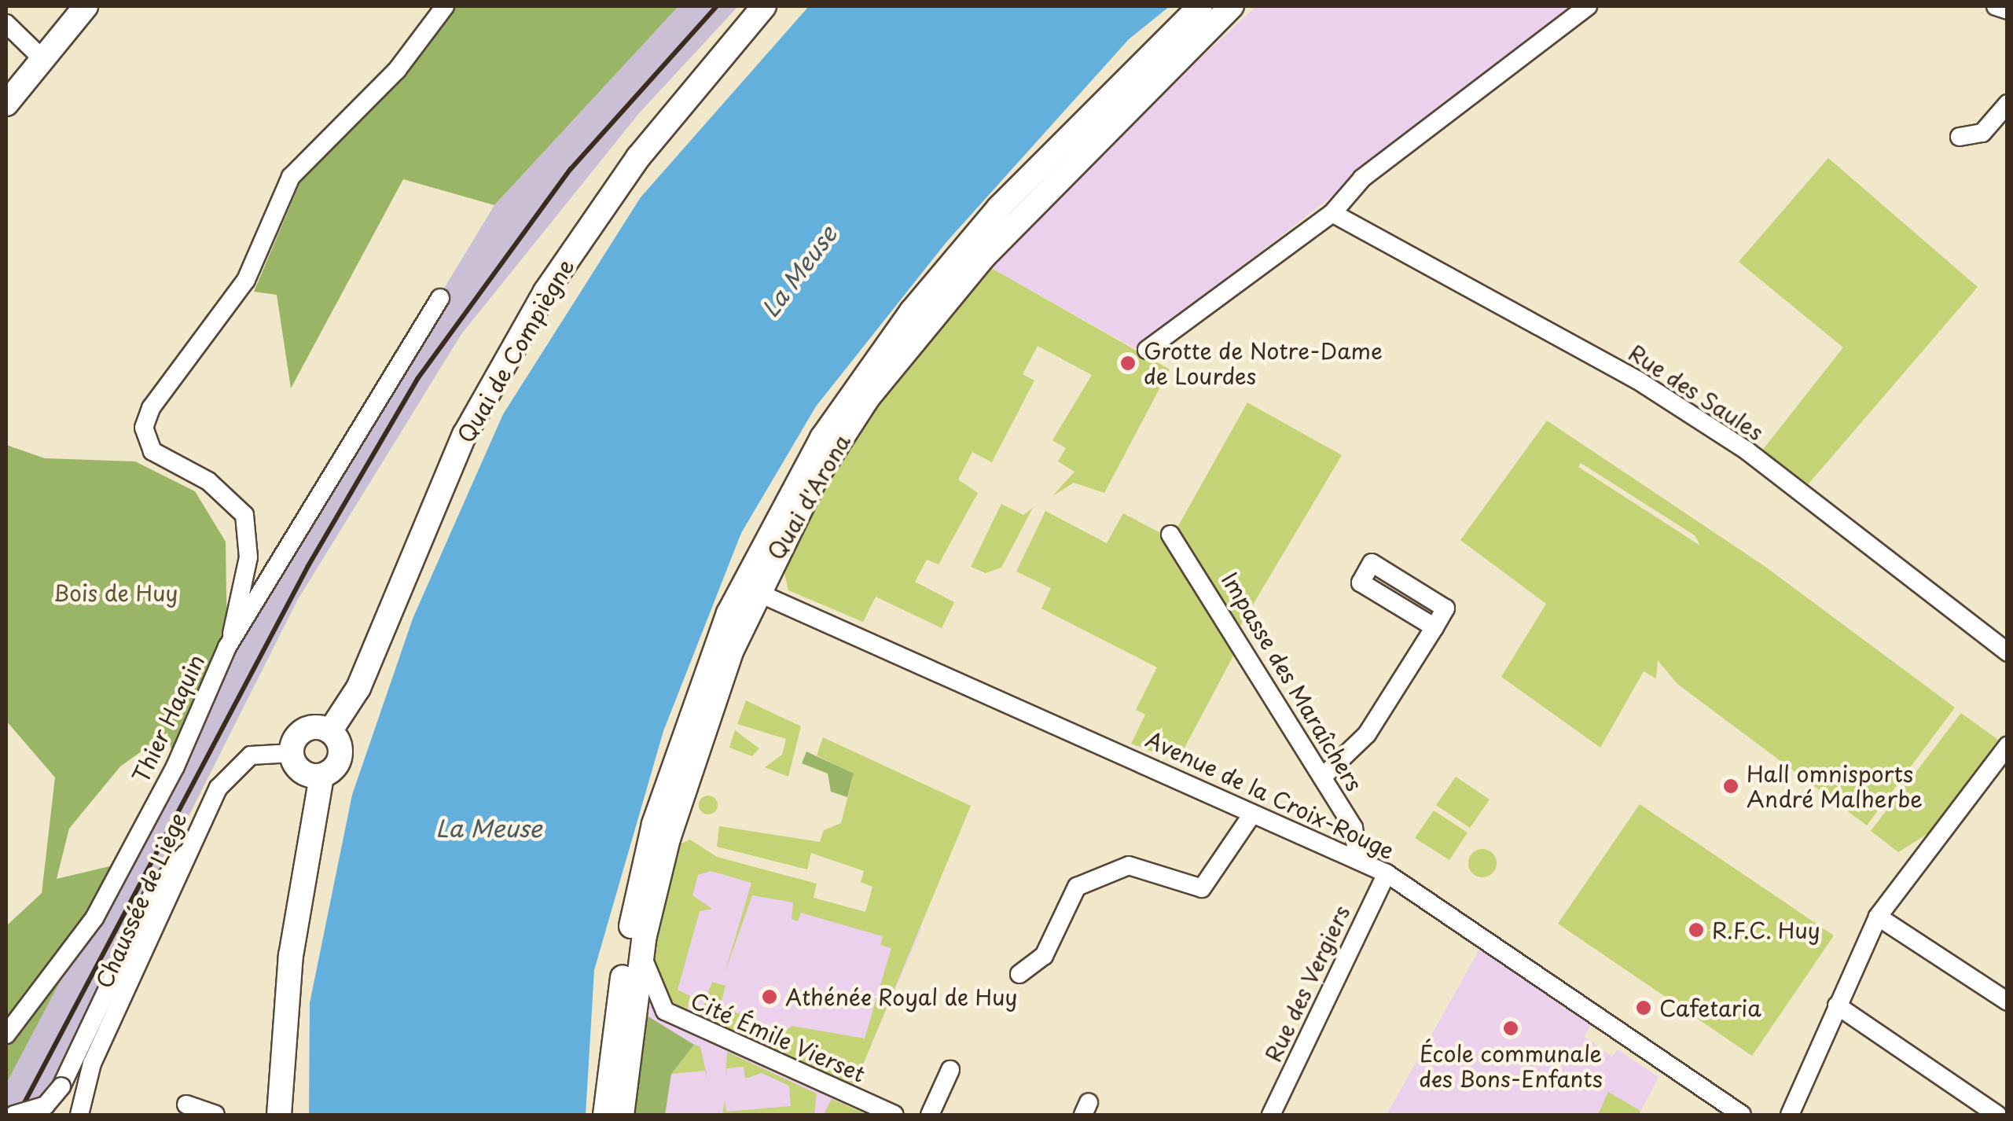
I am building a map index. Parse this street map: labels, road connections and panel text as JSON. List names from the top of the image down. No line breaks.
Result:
{"streets":{"main road":["Quai de Compiègne","Quai d'Arona"],"street":["Rue des Saules","Impasse des Maraîchers","Thier Haquin","Avenue de la Croix-Rouge","Chaussée de Liège","Rue des Vergiers","Cité Émile Vierset"]},"crossings":[["Quai de Compiègne","Chaussée de Liège"],["Quai d'Arona","Avenue de la Croix-Rouge"],["Quai d'Arona","Cité Émile Vierset"],["Impasse des Maraîchers","Avenue de la Croix-Rouge"],["Avenue de la Croix-Rouge","Rue des Vergiers"]],"water":["La Meuse"],"parks":["Bois de Huy"],"places":["Grotte de Notre-Dame de Lourdes","Hall omnisports André Malherbe","R.F.C. Huy","Athénée Royal de Huy","Cafetaria","École communale des Bons-Enfants"]}
